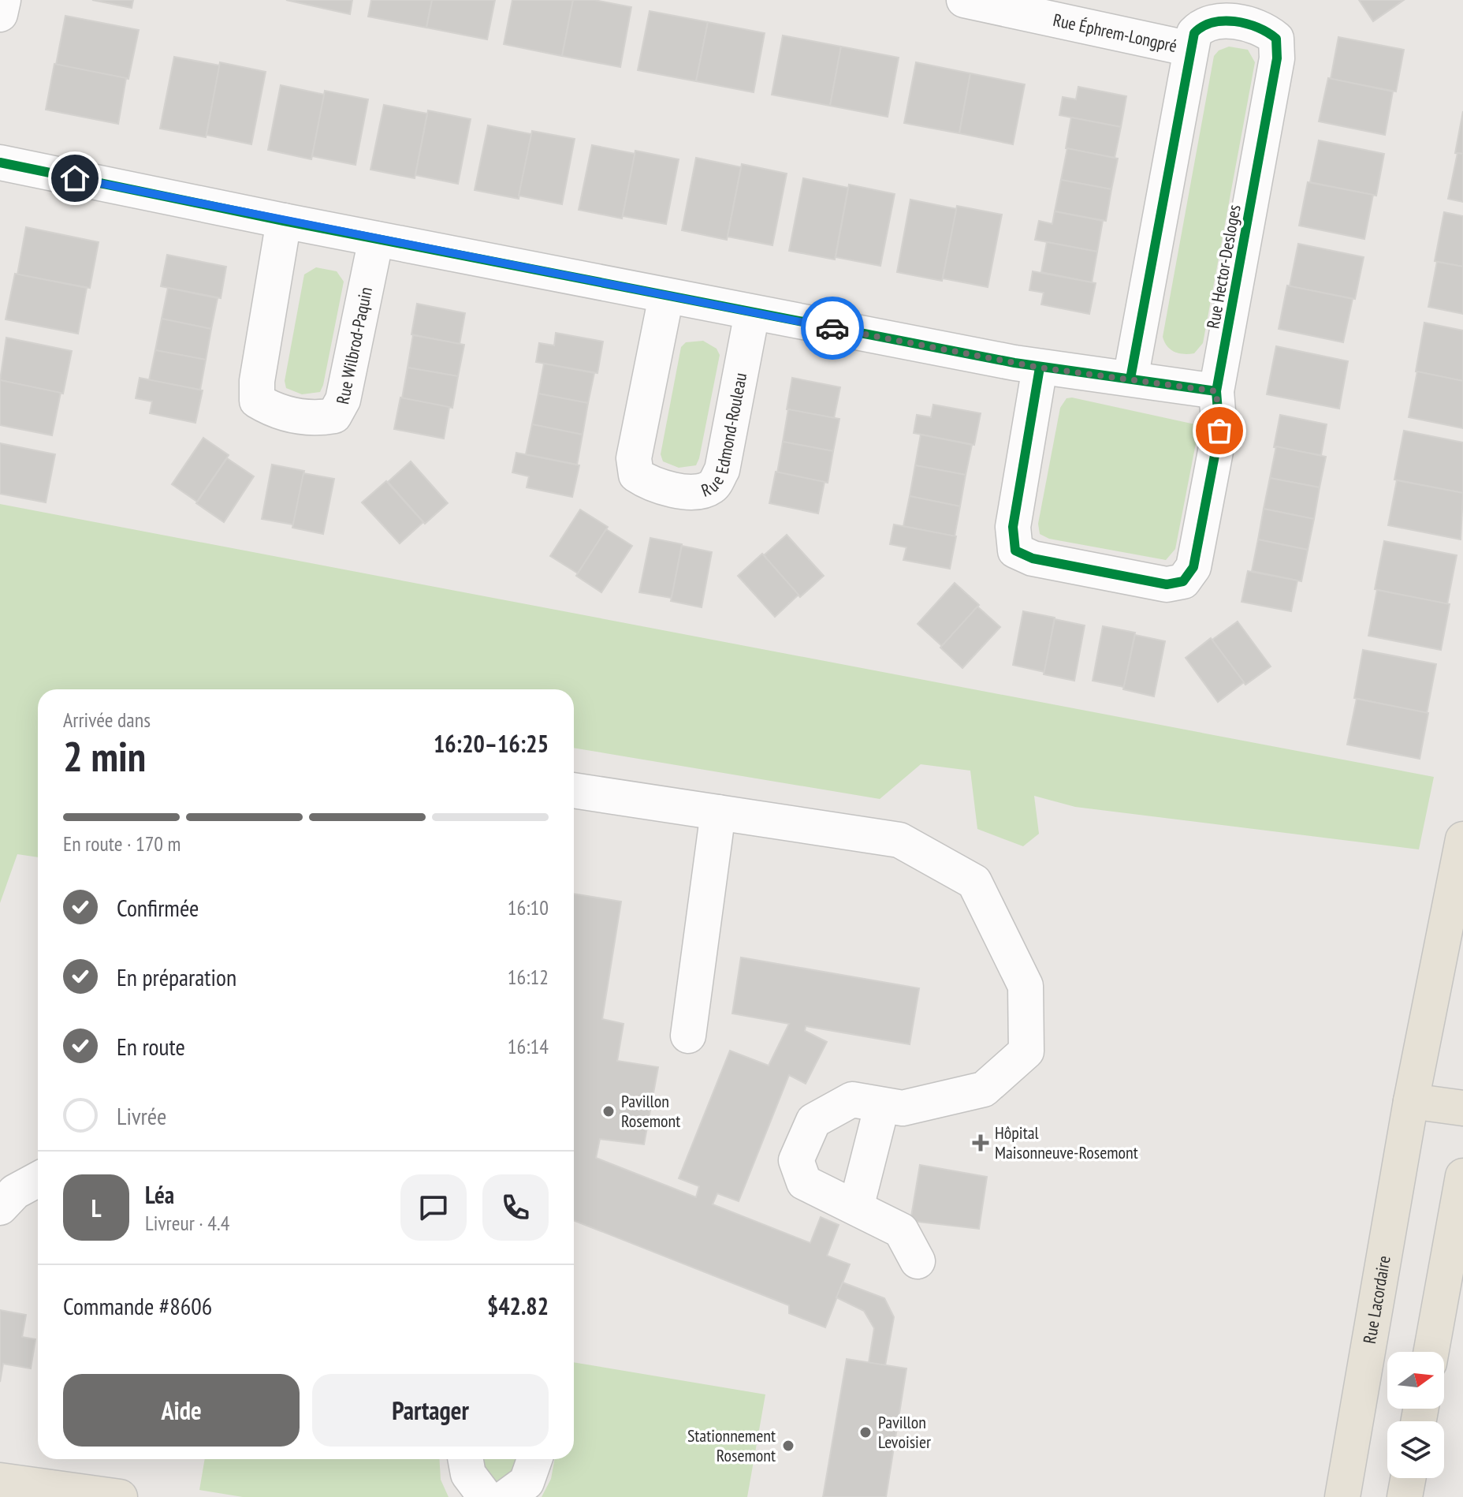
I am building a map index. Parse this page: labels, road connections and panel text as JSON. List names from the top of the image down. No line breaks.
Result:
{"streets":{"main road":["Rue Lacordaire"],"street":["Rue Éphrem-Longpré","Rue Hector-Desloges","Rue Wilbrod-Paquin","Rue Edmond-Rouleau"]},"crossings":[["Rue Éphrem-Longpré","Rue Hector-Desloges"]],"places":{"other":["Pavillon Rosemont","Pavillon Levoisier","Stationnement Rosemont"],"health":["Hôpital Maisonneuve-Rosemont"]},"north":"right","page":{"heading":["2 min","Arrivée dans","16:20–16:25"],"panel":["Léa","Livreur · 4.4","Commande #8606","$42.82"],"bar":"En route · 170 m","list":[["Confirmée","16:10"],["En préparation","16:12"],["En route","16:14"],"Livrée"],"round":"L","buttons":["Aide","Partager"]}}
